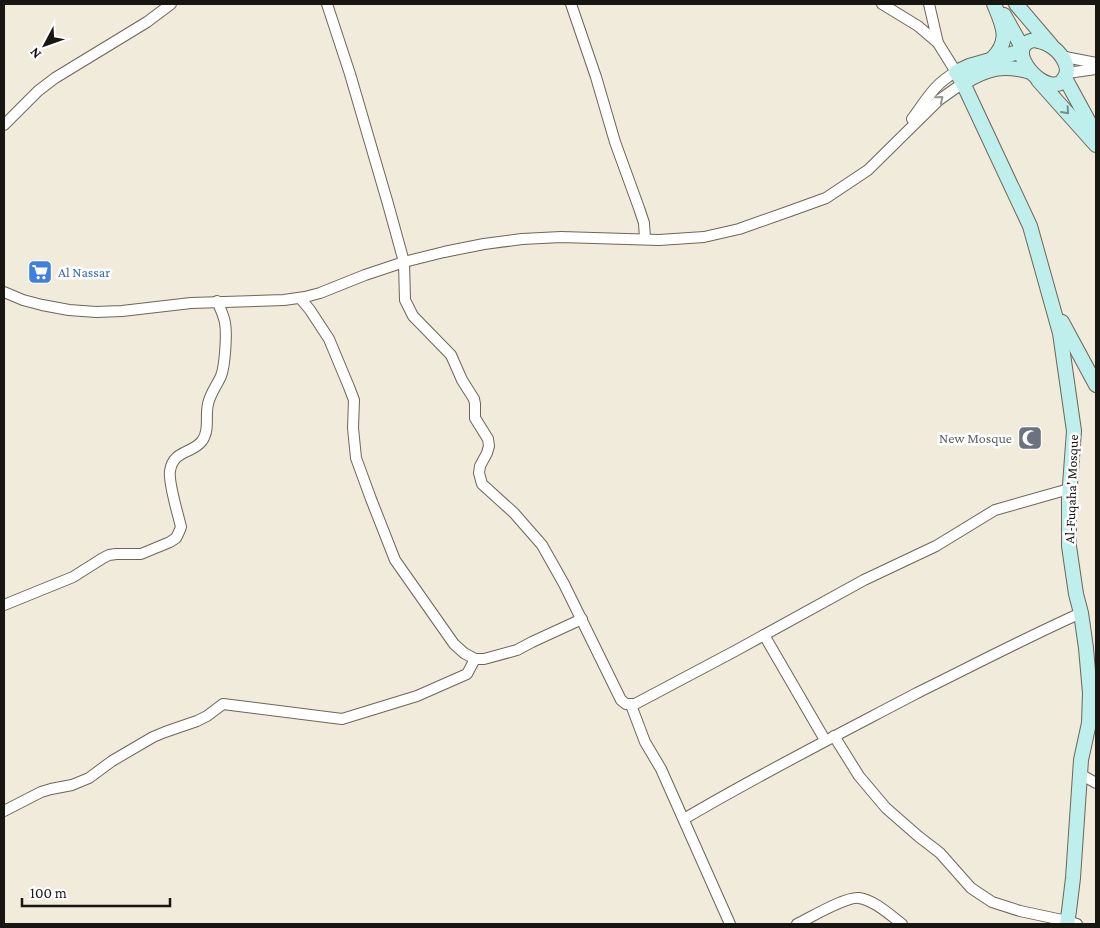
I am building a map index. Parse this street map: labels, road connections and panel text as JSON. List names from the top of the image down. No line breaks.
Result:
{"streets":{"street":["Al-Fuqaha' Mosque"]},"places":{"supermarket":["Al Nassar"],"mosque":["New Mosque"]},"scale_bar":"100 m","north":"bottom left"}
